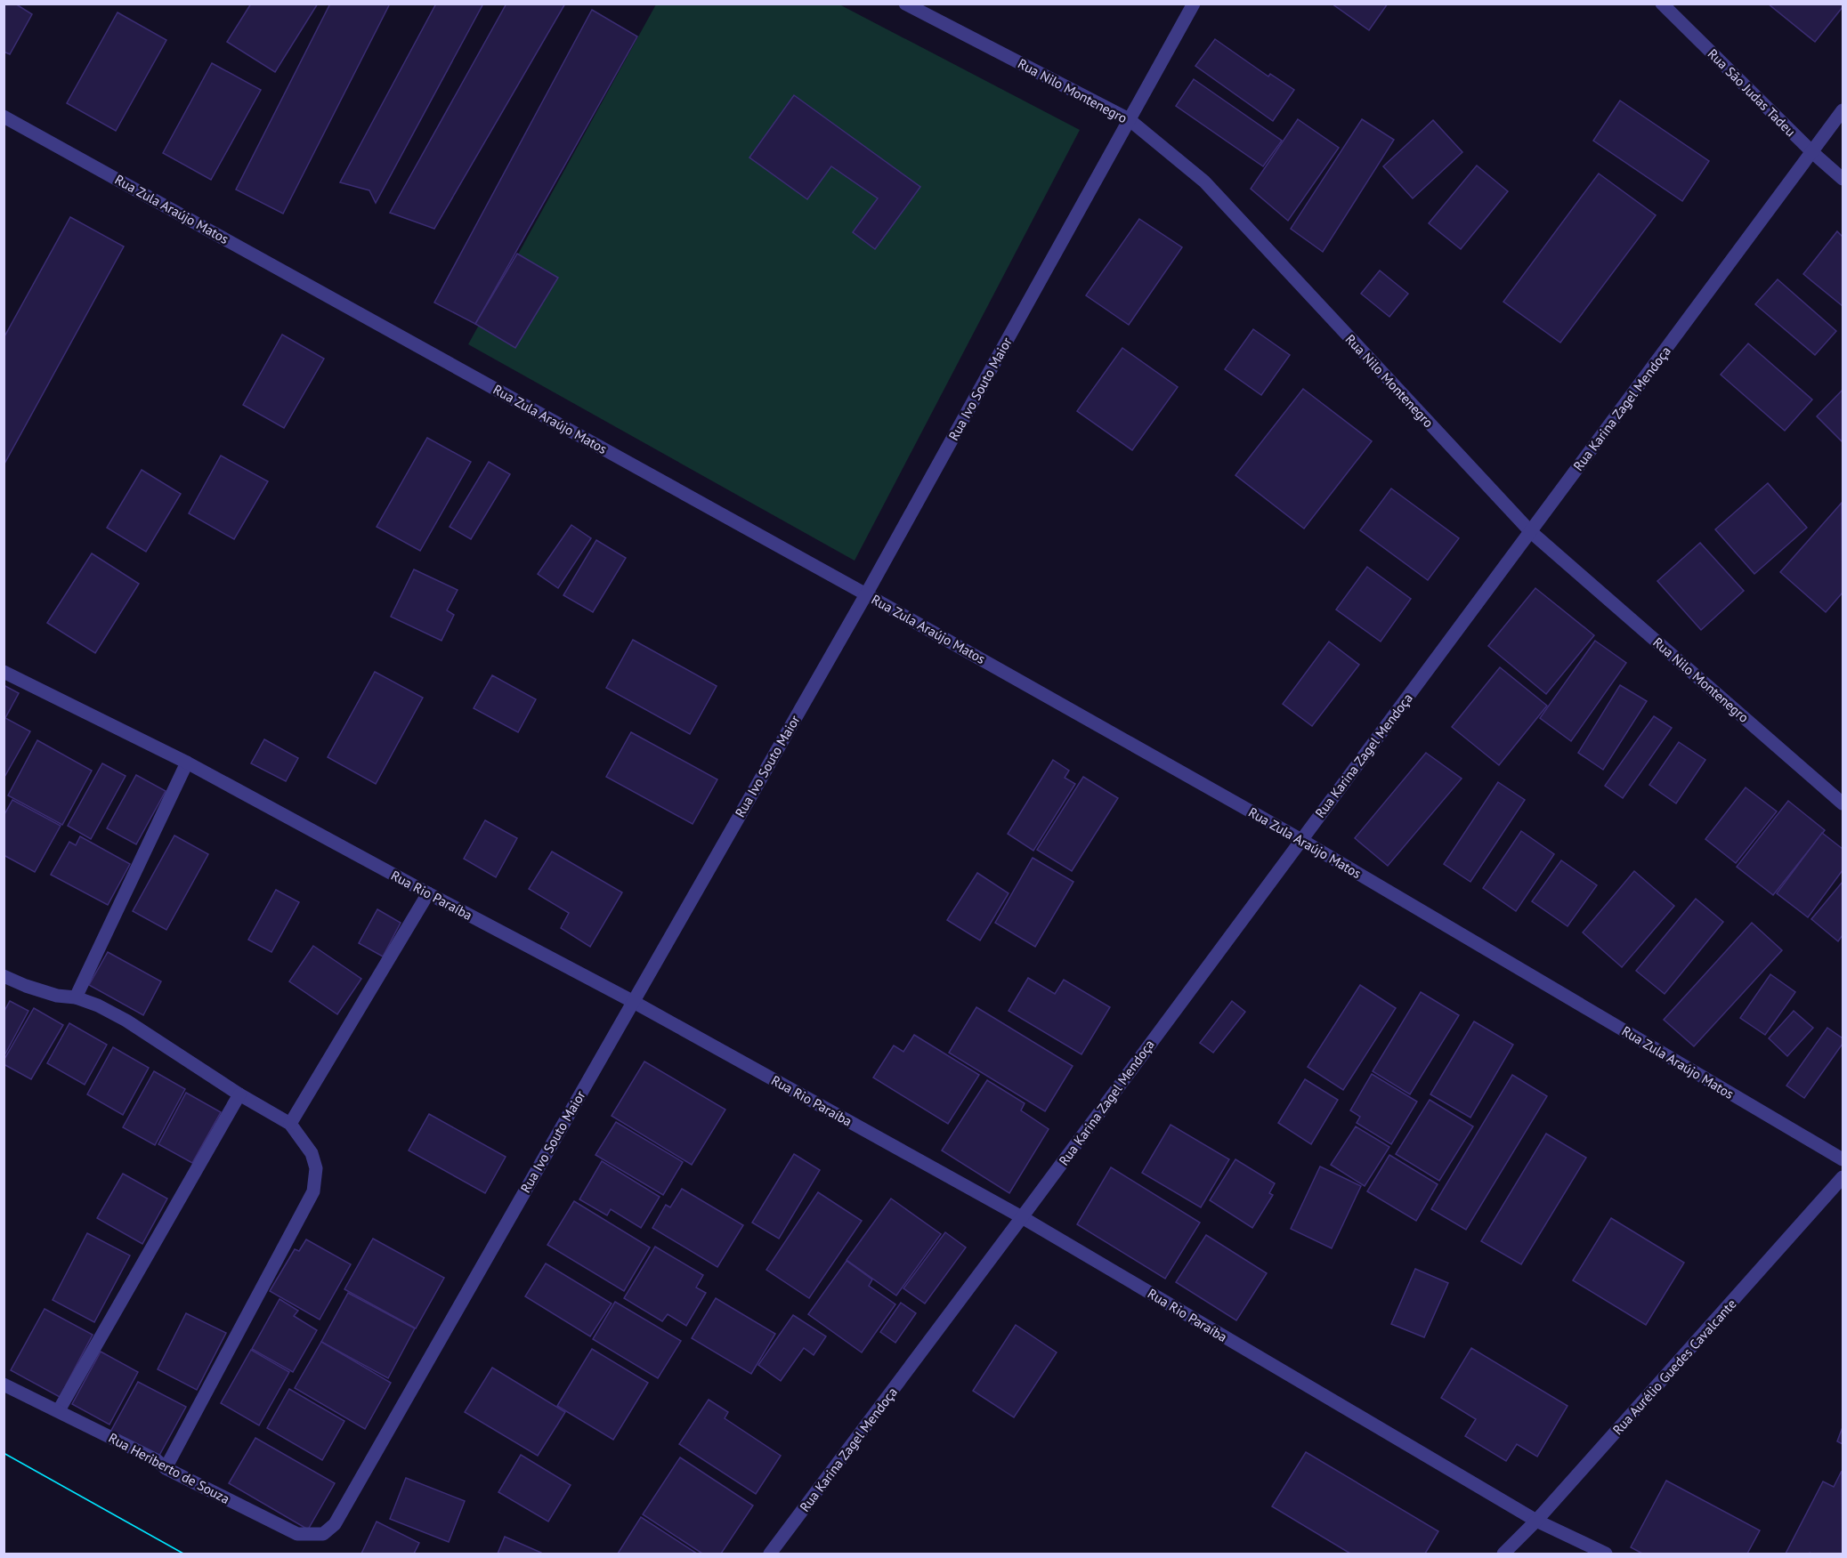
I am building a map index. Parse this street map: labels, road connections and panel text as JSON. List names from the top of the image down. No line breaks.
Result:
{"streets":{"street":["Rua Nilo Montenegro","Rua São Judas Tadeu","Rua Zula Araújo Matos","Rua Ivo Souto Maior","Rua Karina Zagel Mendoça","Rua Rio Paraíba","Rua Aurélio Guedes Cavalcante","Rua Heriberto de Souza"]},"crossings":[["Rua Nilo Montenegro","Rua Ivo Souto Maior"],["Rua Nilo Montenegro","Rua Karina Zagel Mendoça"],["Rua São Judas Tadeu","Rua Karina Zagel Mendoça"],["Rua Zula Araújo Matos","Rua Ivo Souto Maior"],["Rua Zula Araújo Matos","Rua Karina Zagel Mendoça"],["Rua Ivo Souto Maior","Rua Rio Paraíba"],["Rua Ivo Souto Maior","Rua Heriberto de Souza"],["Rua Karina Zagel Mendoça","Rua Rio Paraíba"],["Rua Rio Paraíba","Rua Aurélio Guedes Cavalcante"]]}
